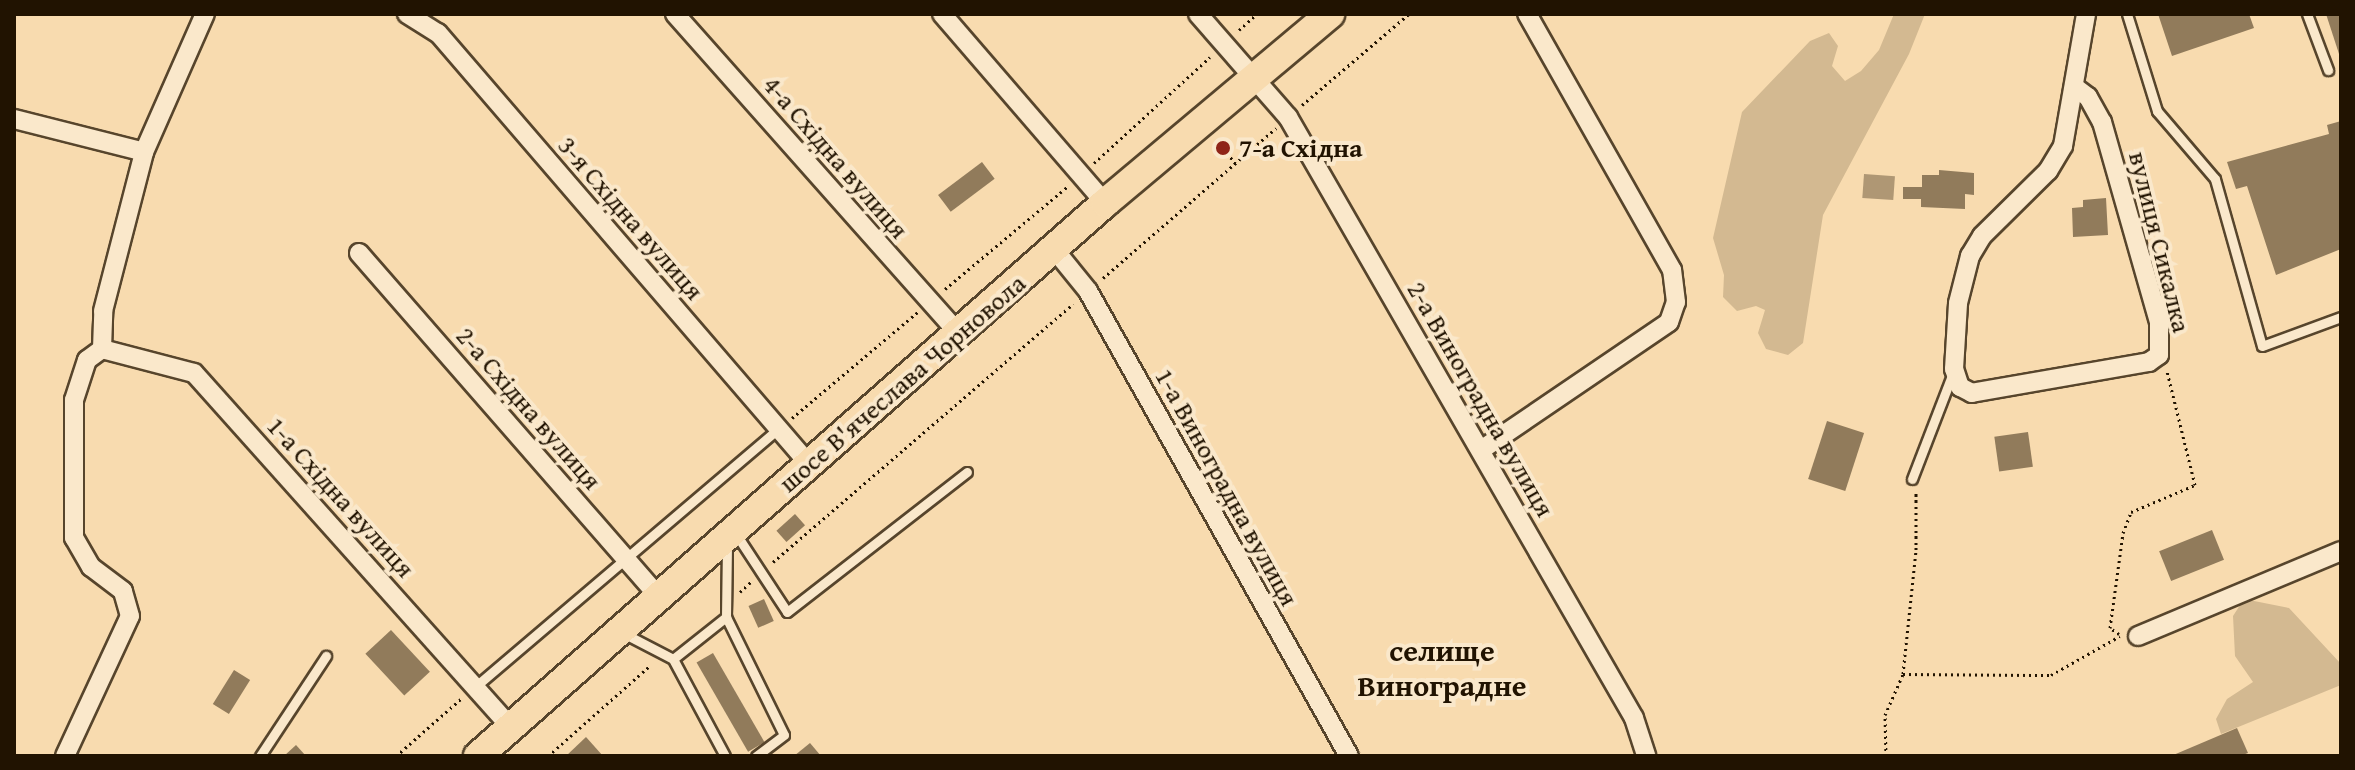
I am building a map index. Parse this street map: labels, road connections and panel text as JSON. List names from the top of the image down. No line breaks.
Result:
{"streets":{"main road":["шосе В'ячеслава Чорновола"],"street":["4-а Східна вулиця","3-я Східна вулиця","вулиця Сикалка","2-а Виноградна вулиця","2-а Східна вулиця","1-а Виноградна вулиця","1-а Східна вулиця"]},"crossings":[["4-а Східна вулиця","шосе В'ячеслава Чорновола"],["3-я Східна вулиця","шосе В'ячеслава Чорновола"],["шосе В'ячеслава Чорновола","2-а Виноградна вулиця"],["шосе В'ячеслава Чорновола","2-а Східна вулиця"],["шосе В'ячеслава Чорновола","1-а Виноградна вулиця"],["шосе В'ячеслава Чорновола","1-а Східна вулиця"]],"districts":["селище Виноградне"],"places":["7-а Східна"]}
